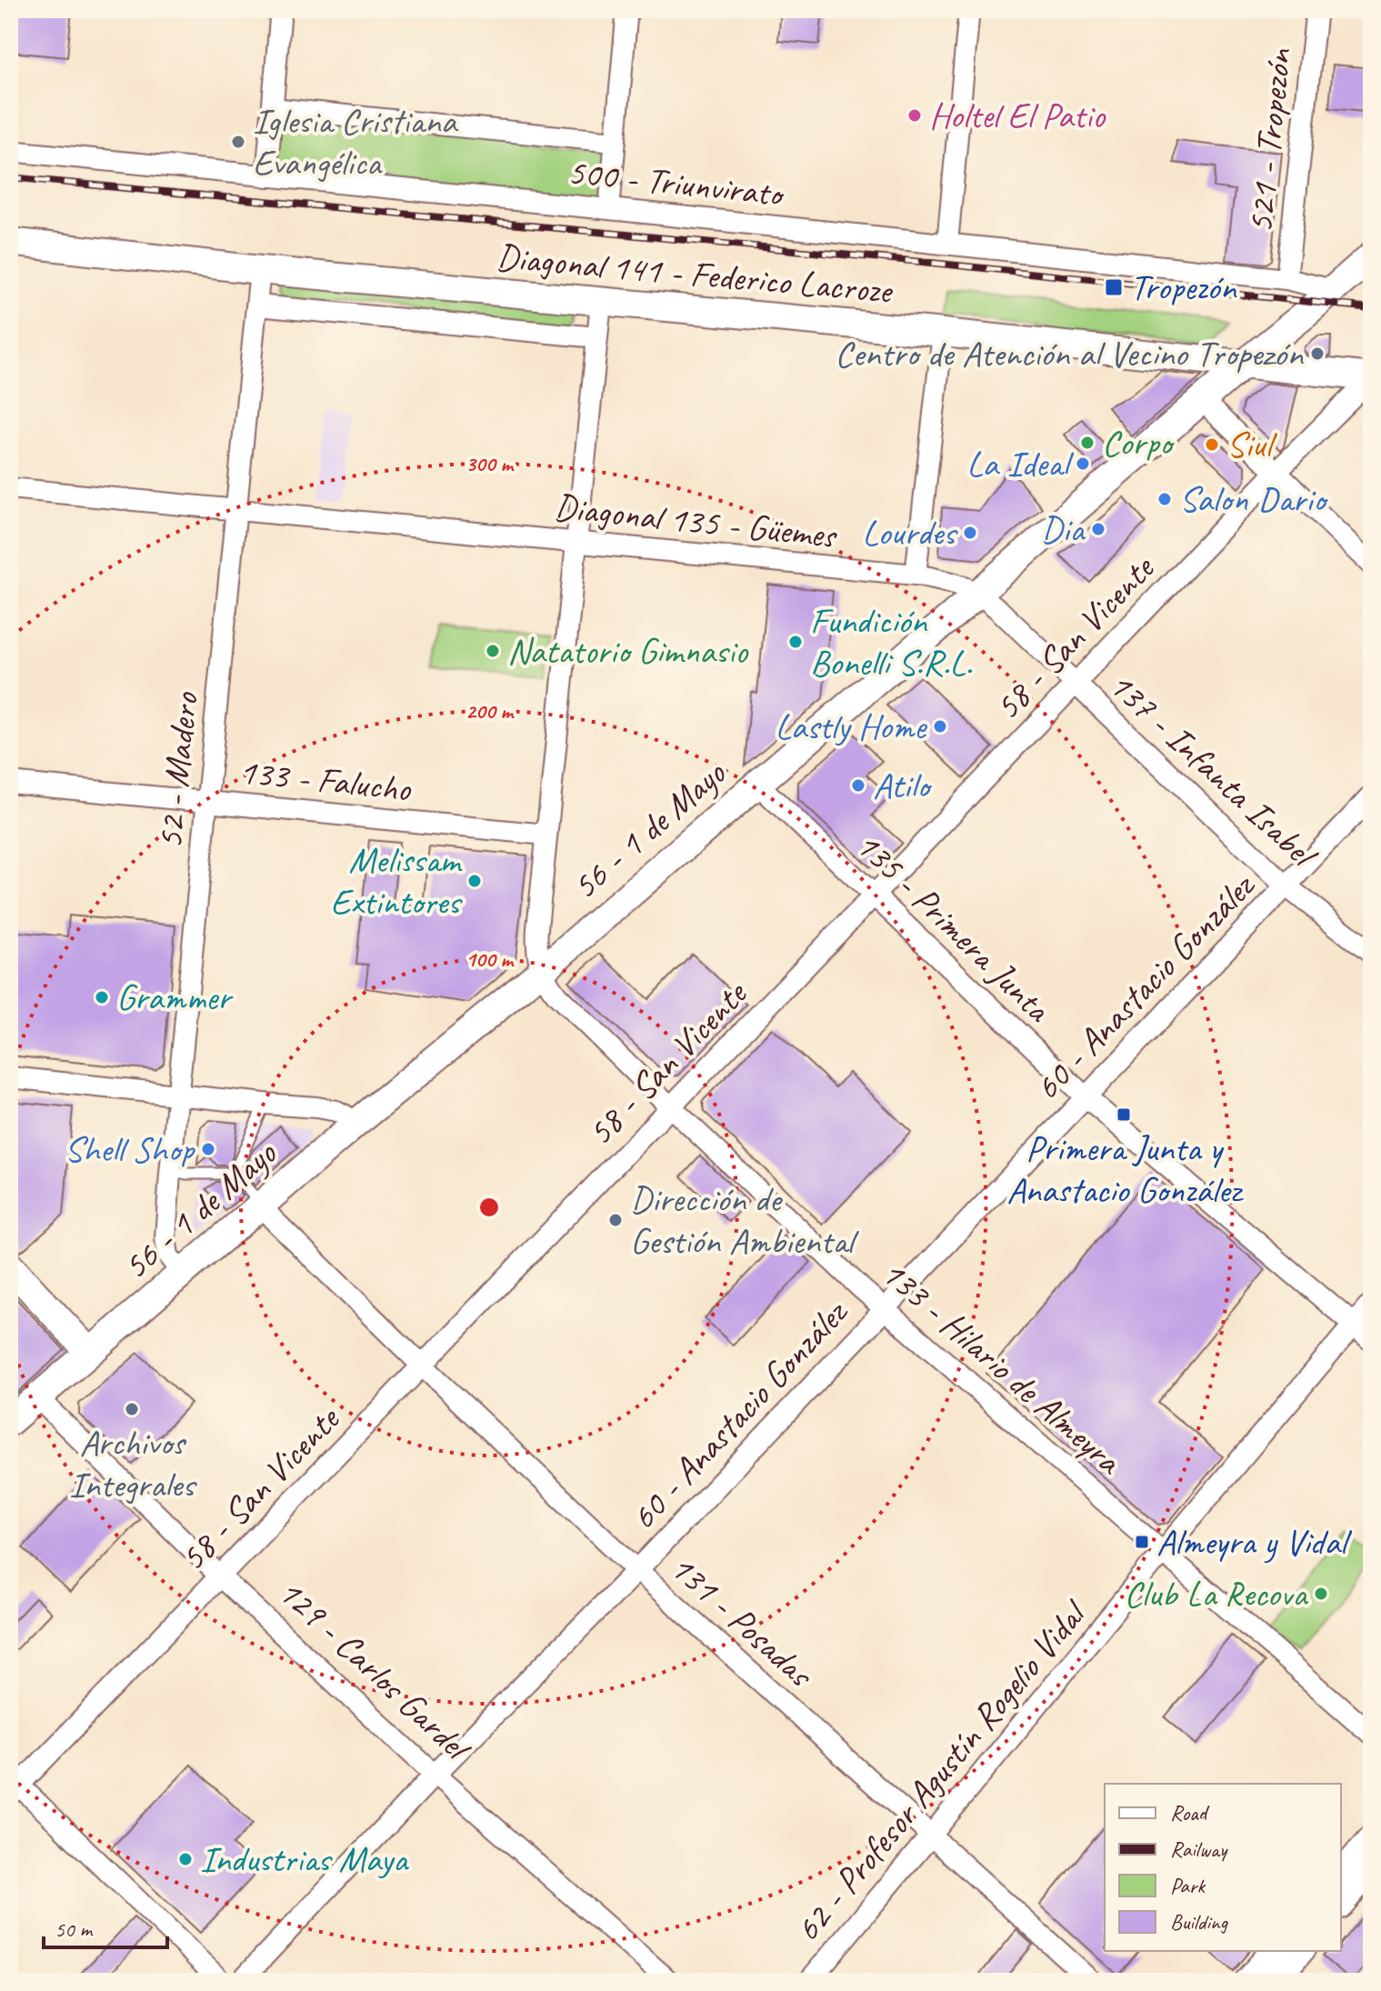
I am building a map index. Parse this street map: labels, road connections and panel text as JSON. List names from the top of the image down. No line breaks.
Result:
{"streets":{"main road":["Diagonal 141 - Federico Lacroze","56 - 1 de Mayo"],"street":["521 - Tropezón","500 - Triunvirato","Diagonal 135 - Güemes","58 - San Vicente","137 - Infanta Isabel","52 - Madero","133 - Falucho","135 - Primera Junta","60 - Anastacio González","133 - Hilario de Almeyra","131 - Posadas","129 - Carlos Gardel","62 - Profesor Agustín Rogelio Vidal"]},"crossings":[["521 - Tropezón","500 - Triunvirato"],["500 - Triunvirato","56 - 1 de Mayo"],["Diagonal 141 - Federico Lacroze","58 - San Vicente"],["Diagonal 141 - Federico Lacroze","52 - Madero"],["Diagonal 141 - Federico Lacroze","56 - 1 de Mayo"],["Diagonal 135 - Güemes","137 - Infanta Isabel"],["Diagonal 135 - Güemes","52 - Madero"],["Diagonal 135 - Güemes","56 - 1 de Mayo"],["58 - San Vicente","137 - Infanta Isabel"],["58 - San Vicente","135 - Primera Junta"],["58 - San Vicente","133 - Hilario de Almeyra"],["58 - San Vicente","131 - Posadas"],["58 - San Vicente","129 - Carlos Gardel"],["137 - Infanta Isabel","56 - 1 de Mayo"],["137 - Infanta Isabel","60 - Anastacio González"],["52 - Madero","133 - Falucho"],["52 - Madero","56 - 1 de Mayo"],["56 - 1 de Mayo","135 - Primera Junta"],["56 - 1 de Mayo","133 - Hilario de Almeyra"],["56 - 1 de Mayo","131 - Posadas"],["56 - 1 de Mayo","129 - Carlos Gardel"],["135 - Primera Junta","60 - Anastacio González"],["135 - Primera Junta","62 - Profesor Agustín Rogelio Vidal"],["60 - Anastacio González","133 - Hilario de Almeyra"],["60 - Anastacio González","131 - Posadas"],["60 - Anastacio González","129 - Carlos Gardel"],["133 - Hilario de Almeyra","62 - Profesor Agustín Rogelio Vidal"],["131 - Posadas","62 - Profesor Agustín Rogelio Vidal"]],"places":{"other":["Holtel El Patio","Iglesia Cristiana Evangélica","Centro de Atención al Vecino Tropezón","Corpo","Siul","La Ideal","Salon Dario","Dia","Lourdes","Fundición Bonelli S.R.L.","Natatorio Gimnasio","Lastly Home","Atilo","Melissam Extintores","Grammer","Shell Shop","Dirección de Gestión Ambiental","Archivos Integrales","Club La Recova","Industrias Maya"],"transit":["Tropezón","Primera Junta y Anastacio González","Almeyra y Vidal"]},"legend":["Road","Railway","Park","Building"],"scale_bar":"50 m","rings":["300 m","200 m","100 m"]}
